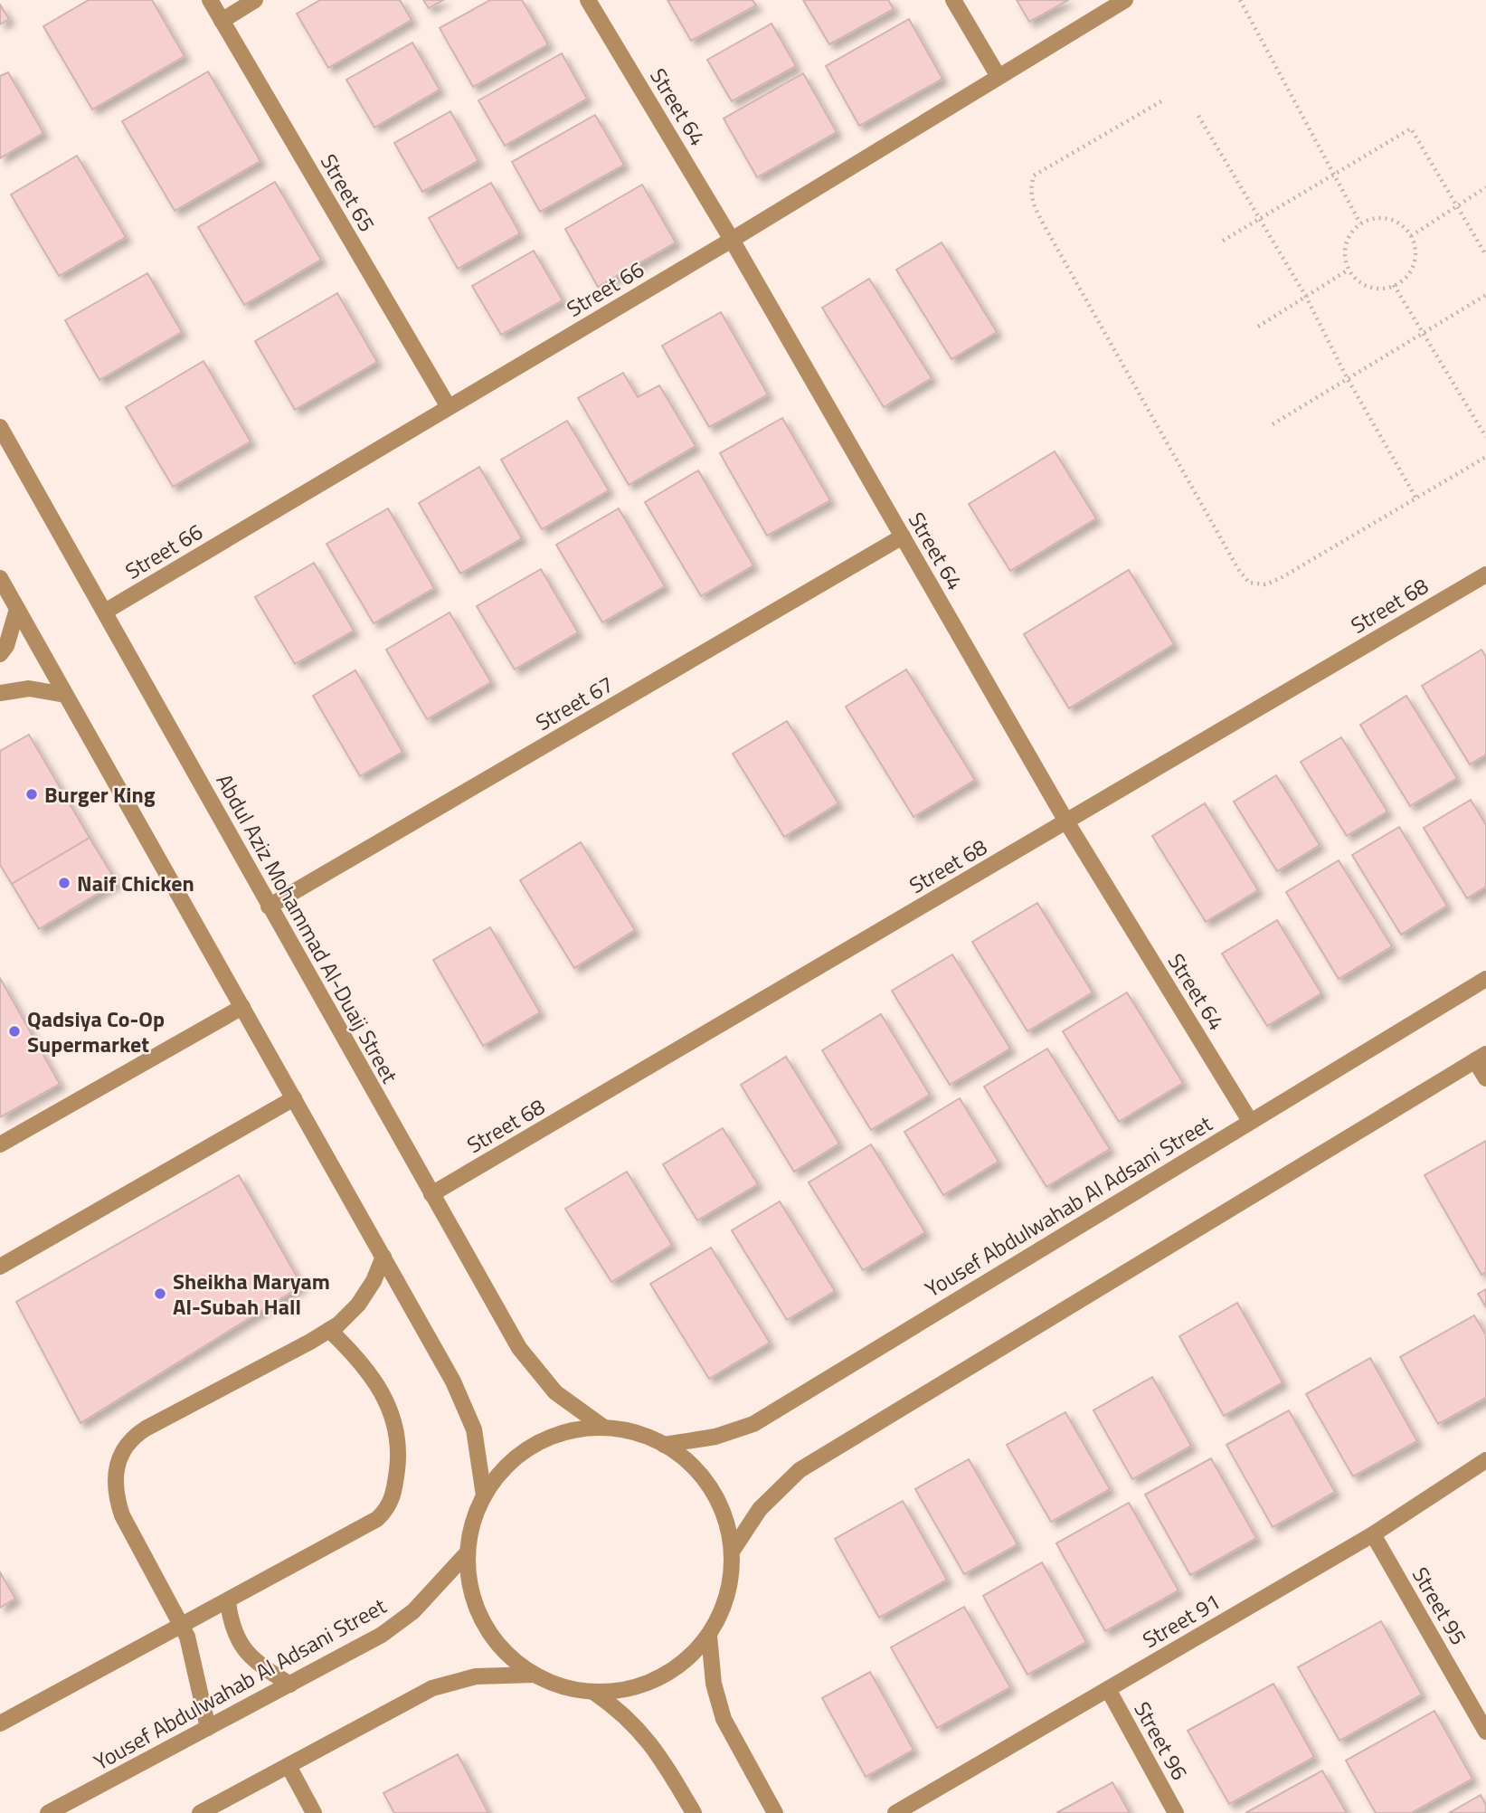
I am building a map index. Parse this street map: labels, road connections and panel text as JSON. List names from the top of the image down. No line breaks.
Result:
{"streets":{"street":["Street 64","Street 65","Street 66","Street 68","Street 67","Abdul Aziz Mohammad Al-Duaij Street","Yousef Abdulwahab Al Adsani Street","Street 95","Street 91","Street 96"]},"crossings":[["Street 64","Street 66"],["Street 64","Street 68"],["Street 64","Street 67"],["Street 64","Yousef Abdulwahab Al Adsani Street"],["Street 65","Street 66"],["Street 66","Abdul Aziz Mohammad Al-Duaij Street"],["Street 68","Abdul Aziz Mohammad Al-Duaij Street"],["Street 67","Abdul Aziz Mohammad Al-Duaij Street"],["Street 95","Street 91"],["Street 91","Street 96"]],"places":["Burger King","Naif Chicken","Qadsiya Co-Op Supermarket","Sheikha Maryam Al-Subah Hall"]}
